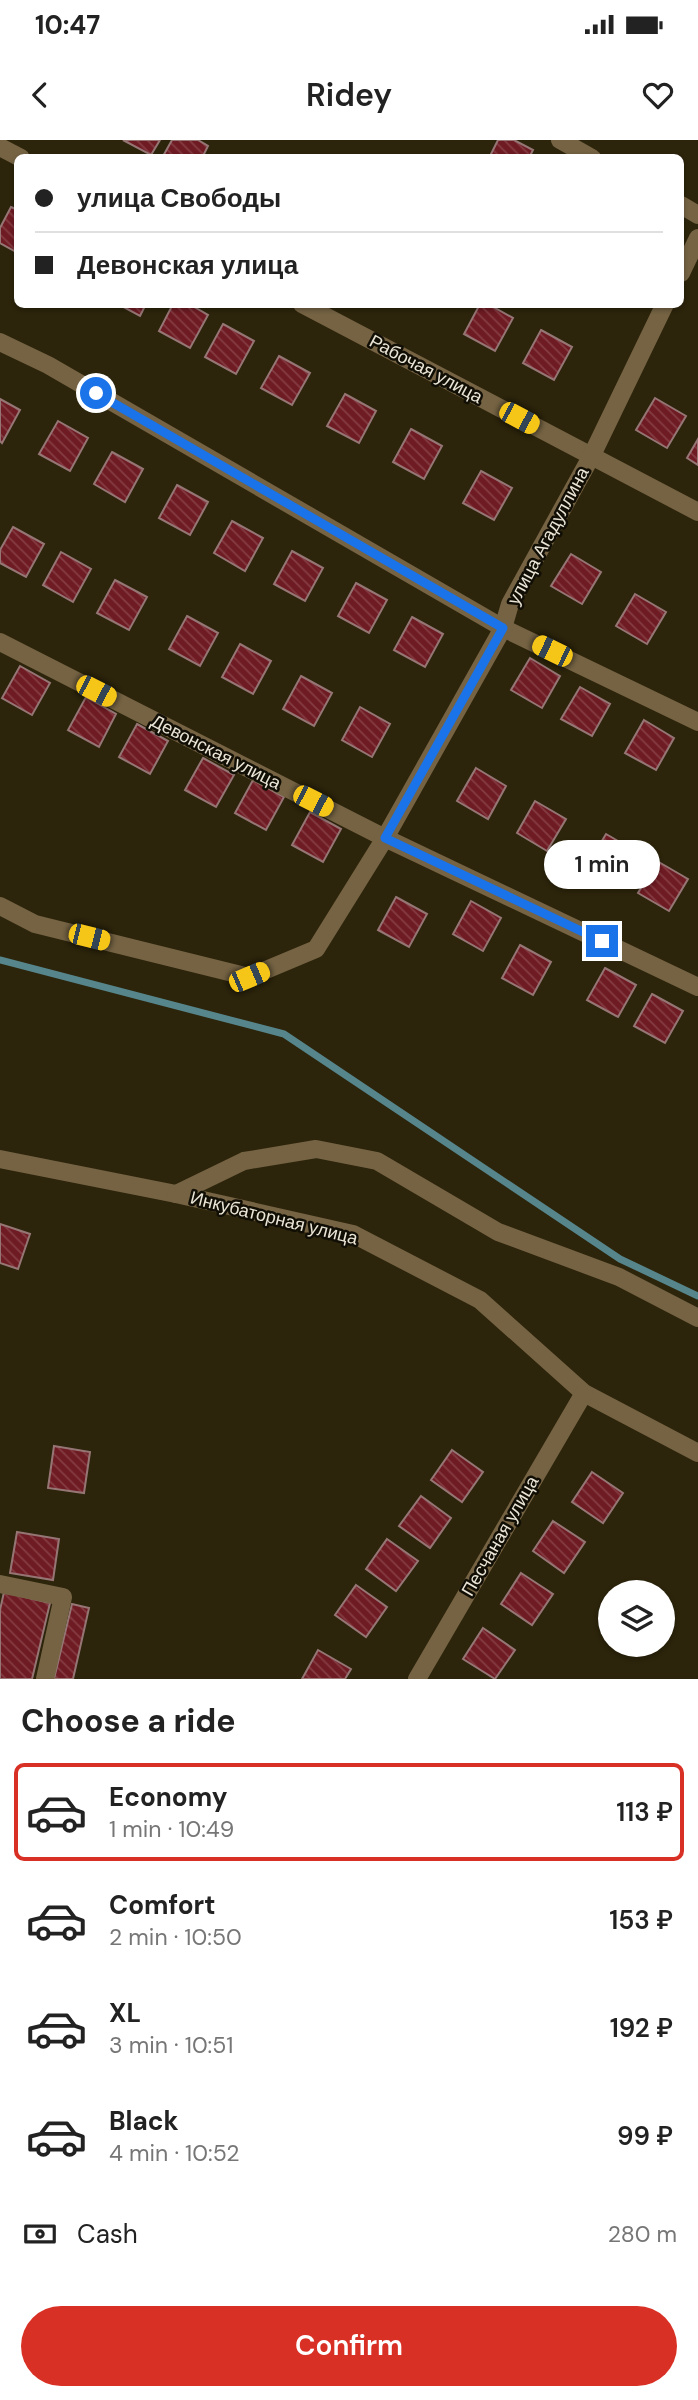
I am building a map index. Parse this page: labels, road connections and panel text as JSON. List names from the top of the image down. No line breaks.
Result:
{"streets":{"street":["Рабочая улица","улица Агадуллина","Девонская улица","Инкубаторная улица","Песчаная улица"]},"crossings":[["Рабочая улица","улица Агадуллина"],["улица Агадуллина","Девонская улица"],["Инкубаторная улица","Песчаная улица"]],"page":{"status":"10:47","header":"Ridey","banner":["улица Свободы","Девонская улица"],"bubble":"1 min","heading":"Choose a ride","list":[{"name":"Economy","note":"1 min · 10:49","value":"113 ₽"},{"name":"Comfort","note":"2 min · 10:50","value":"153 ₽"},{"name":"XL","note":"3 min · 10:51","value":"192 ₽"},{"name":"Black","note":"4 min · 10:52","value":"99 ₽"}],"pay":["Cash","280 m"],"buttons":"Confirm"}}
